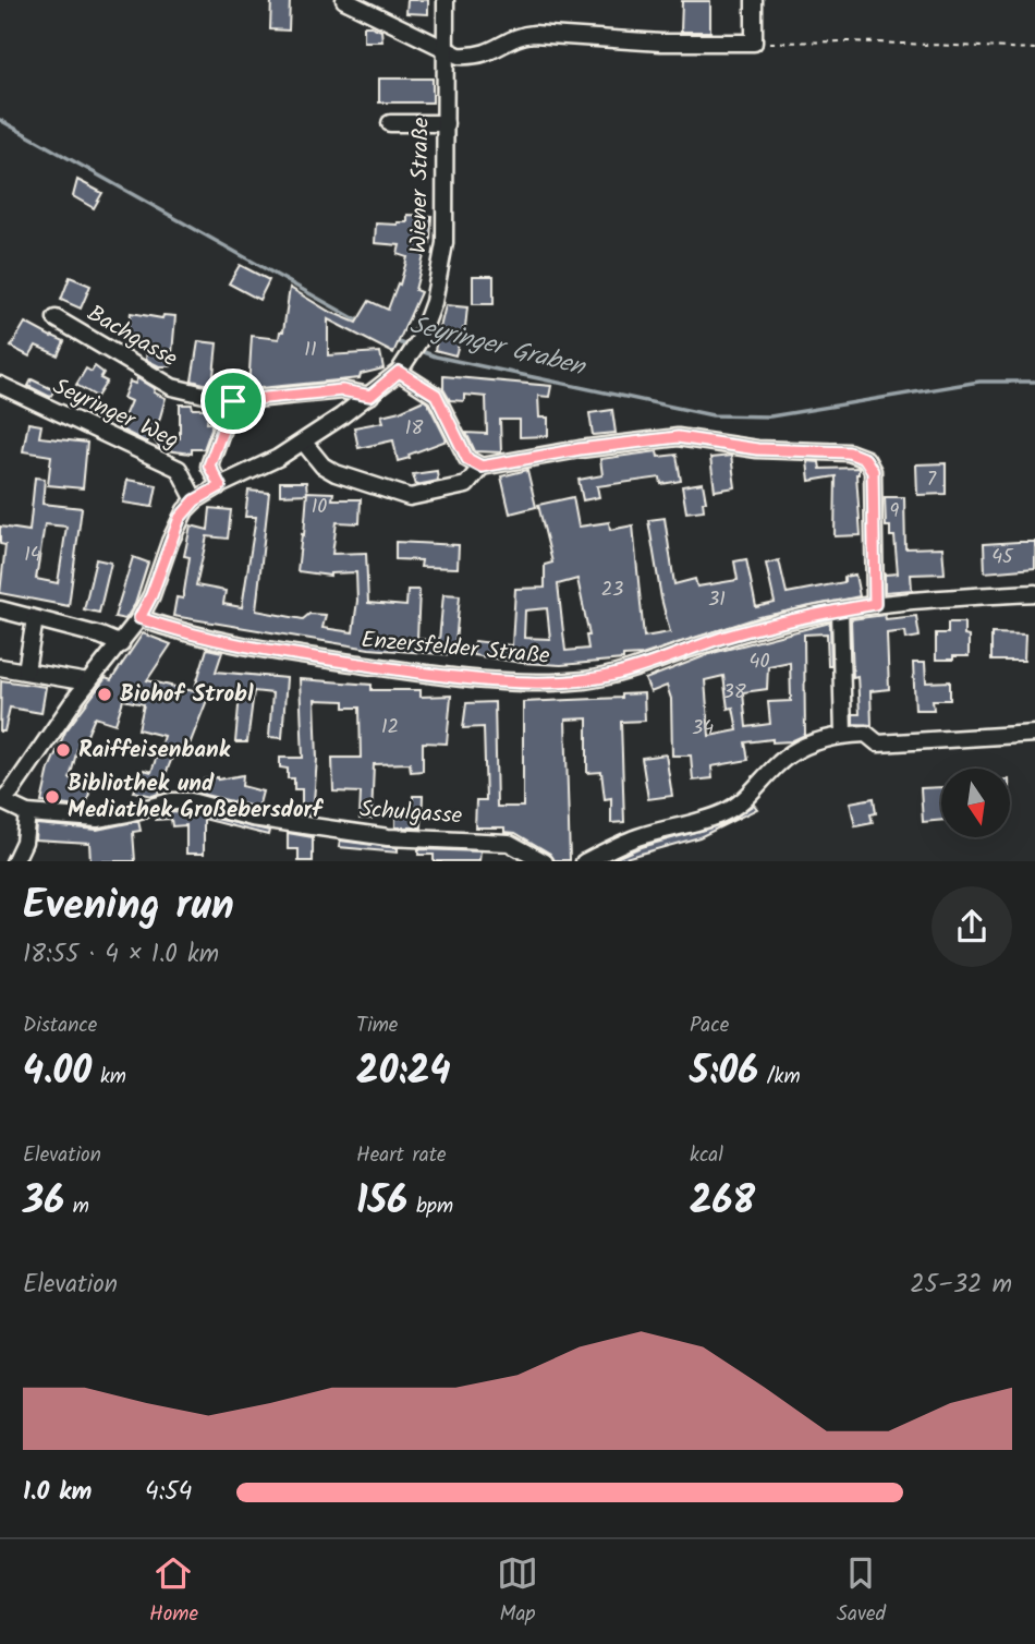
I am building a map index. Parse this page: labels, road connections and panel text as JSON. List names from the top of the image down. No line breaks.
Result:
{"streets":{"street":["Wiener Straße","Bachgasse","Seyringer Weg","Enzersfelder Straße","Schulgasse"]},"crossings":[["Wiener Straße","Seyringer Weg"],["Wiener Straße","Enzersfelder Straße"],["Wiener Straße","Schulgasse"]],"water":["Seyringer Graben"],"places":["Biohof Strobl","Raiffeisenbank","Bibliothek und Mediathek Großebersdorf"],"house_numbers":["11","18","7","10","9","14","45","23","31","40","38","12","34"],"north":"bottom","page":{"heading":["Evening run","18:55 · 4 × 1.0 km"],"stats":[["Distance","4.00 km"],["Time","20:24"],["Pace","5:06 /km"],["Elevation","36 m"],["Heart rate","156 bpm"],["kcal","268"]],"chart":["Elevation","25–32 m"],"list":[{"name":"1.0 km","note":"4:54"}],"tabs":["Home","Map","Saved"]}}
